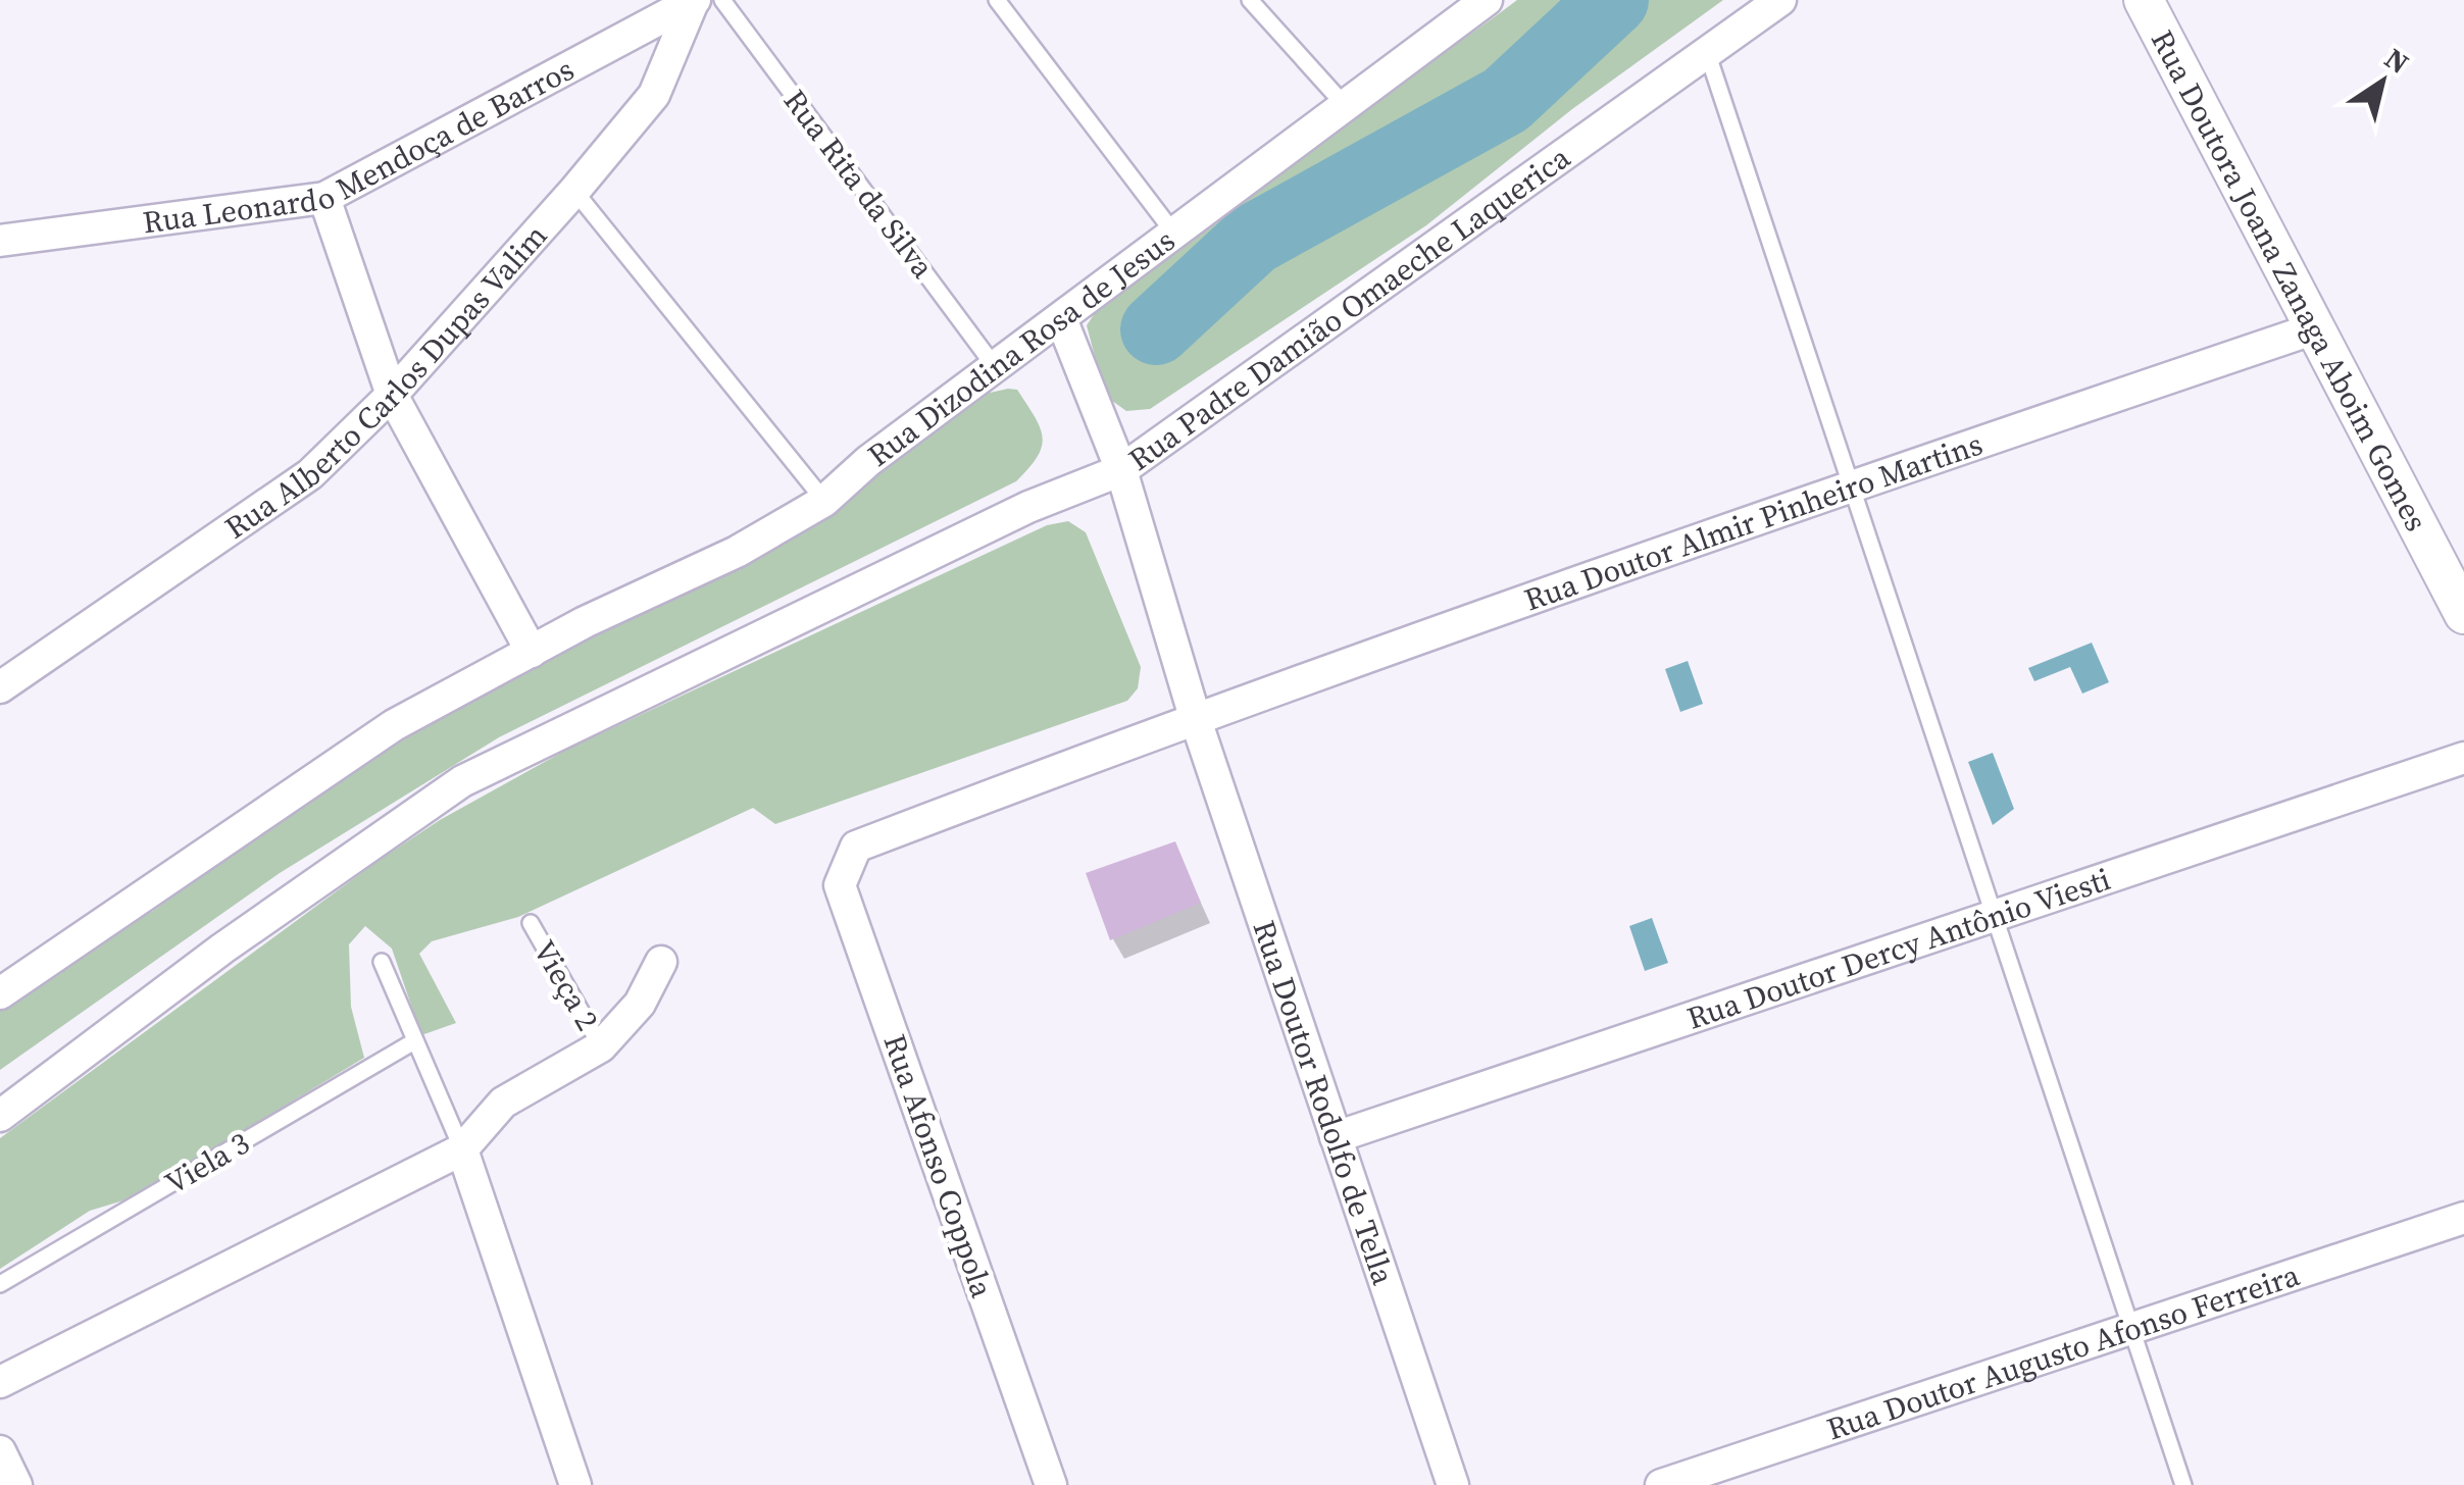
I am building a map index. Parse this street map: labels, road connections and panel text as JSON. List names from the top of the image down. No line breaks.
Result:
{"streets":{"street":["Rua Leonardo Mendoça de Barros","Rua Doutora Joana Zanaga Aboim Gomes","Rua Padre Damião Omaeche Laquerica","Rua Dizodina Rosa de Jesus","Rua Alberto Carlos Dupas Valim","Rua Doutor Almir Pinheiro Martins","Rua Doutor Dercy Antônio Viesti","Rua Doutor Rodolfo de Tella","Rua Afonso Coppola","Rua Doutor Augusto Afonso Ferreira"],"lane":["Rua Rita da Silva","Vieça 2","Viela 3"]},"crossings":[["Rua Leonardo Mendoça de Barros","Rua Rita da Silva"],["Rua Leonardo Mendoça de Barros","Rua Alberto Carlos Dupas Valim"],["Rua Rita da Silva","Rua Dizodina Rosa de Jesus"],["Rua Rita da Silva","Rua Alberto Carlos Dupas Valim"],["Rua Doutora Joana Zanaga Aboim Gomes","Rua Doutor Almir Pinheiro Martins"],["Rua Padre Damião Omaeche Laquerica","Rua Doutor Almir Pinheiro Martins"],["Rua Padre Damião Omaeche Laquerica","Rua Doutor Rodolfo de Tella"],["Rua Padre Damião Omaeche Laquerica","Rua Afonso Coppola"],["Rua Doutor Almir Pinheiro Martins","Rua Doutor Rodolfo de Tella"],["Rua Doutor Almir Pinheiro Martins","Rua Afonso Coppola"],["Rua Doutor Dercy Antônio Viesti","Rua Doutor Rodolfo de Tella"],["Rua Doutor Rodolfo de Tella","Rua Afonso Coppola"]],"north":"top right"}
